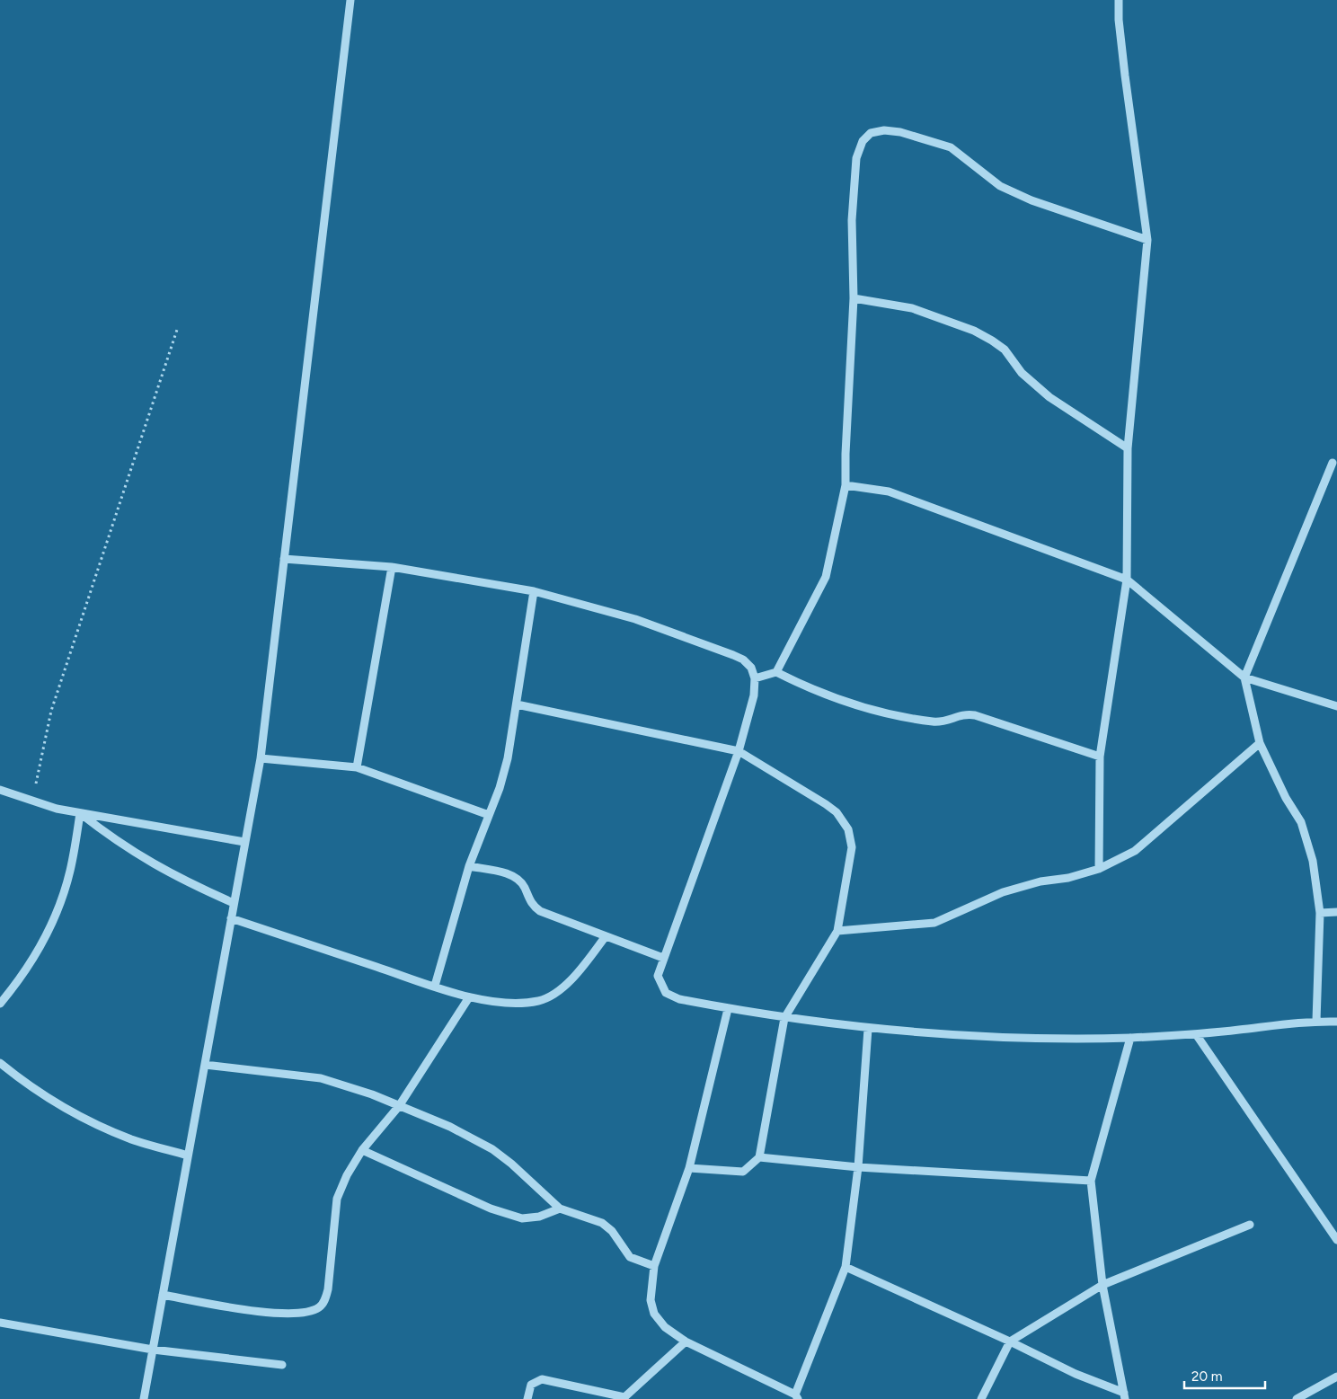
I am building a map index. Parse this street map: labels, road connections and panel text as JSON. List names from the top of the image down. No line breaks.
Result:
{"scale_bar":"20 m"}
